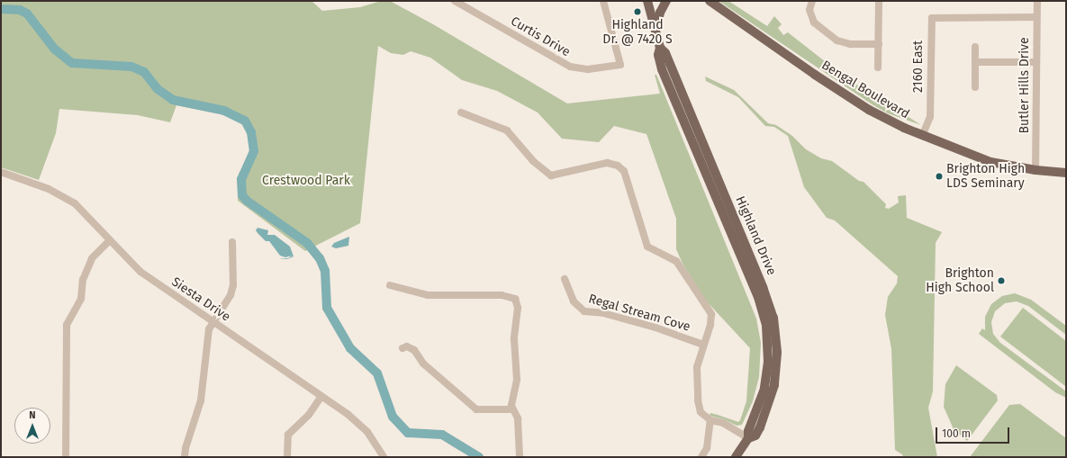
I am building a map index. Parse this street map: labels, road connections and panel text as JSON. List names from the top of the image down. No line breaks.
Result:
{"streets":{"main road":["Bengal Boulevard","Highland Drive"],"street":["Curtis Drive","2160 East","Butler Hills Drive","Siesta Drive","Regal Stream Cove"]},"crossings":[["2160 East","Butler Hills Drive"],["2160 East","Bengal Boulevard"],["Butler Hills Drive","Bengal Boulevard"]],"parks":["Crestwood Park"],"places":["Highland Dr. @ 7420 S","Brighton High LDS Seminary","Brighton High School"],"scale_bar":"100 m","north":"top"}
